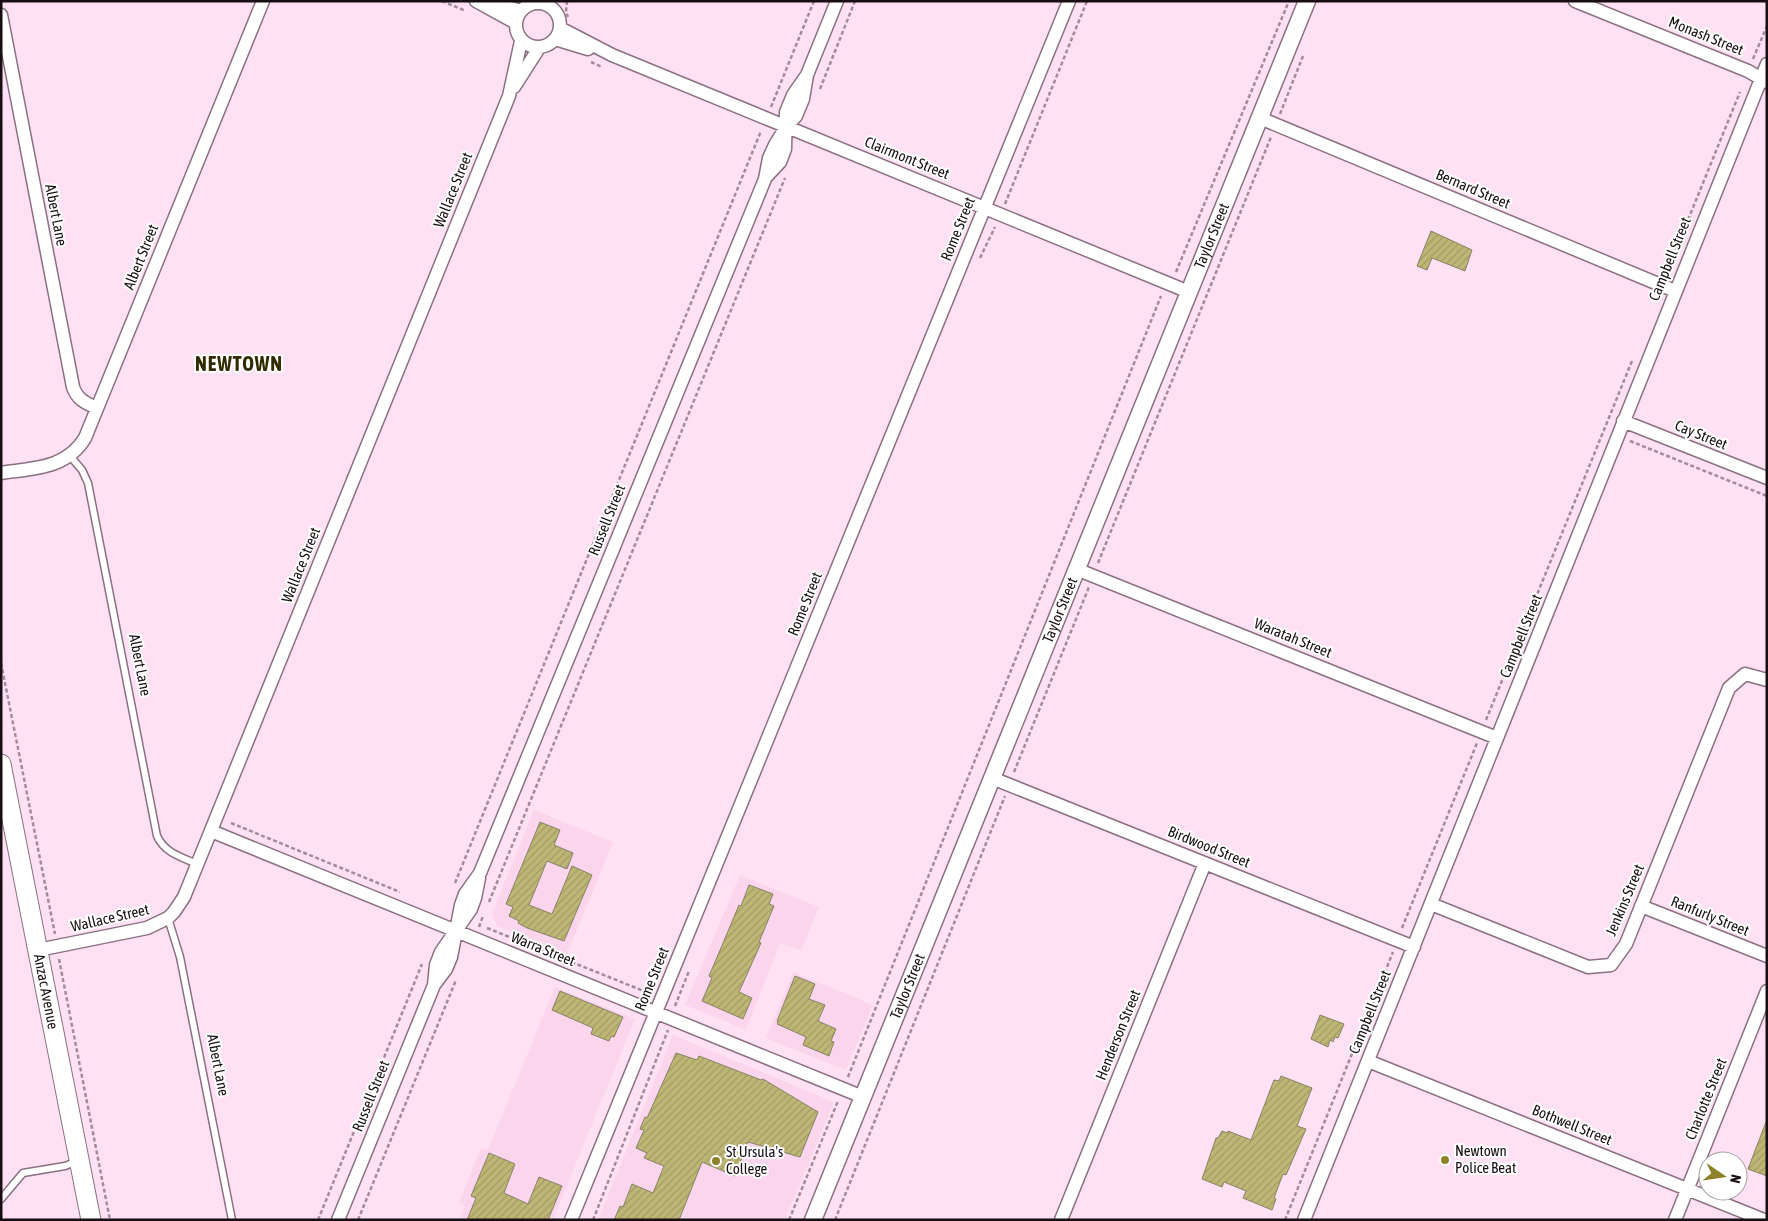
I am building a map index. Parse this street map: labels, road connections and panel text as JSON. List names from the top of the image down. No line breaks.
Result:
{"streets":{"main road":["Anzac Avenue"],"street":["Monash Street","Clairmont Street","Bernard Street","Wallace Street","Albert Lane","Rome Street","Taylor Street","Albert Street","Campbell Street","Cay Street","Russell Street","Waratah Street","Birdwood Street","Jenkins Street","Ranfurly Street","Warra Street","Henderson Street","Charlotte Street","Bothwell Street"]},"crossings":[["Monash Street","Campbell Street"],["Clairmont Street","Wallace Street"],["Clairmont Street","Rome Street"],["Clairmont Street","Taylor Street"],["Clairmont Street","Russell Street"],["Bernard Street","Taylor Street"],["Bernard Street","Campbell Street"],["Wallace Street","Albert Lane"],["Wallace Street","Warra Street"],["Wallace Street","Anzac Avenue"],["Albert Lane","Albert Street"],["Rome Street","Warra Street"],["Taylor Street","Waratah Street"],["Taylor Street","Birdwood Street"],["Taylor Street","Warra Street"],["Campbell Street","Cay Street"],["Campbell Street","Waratah Street"],["Campbell Street","Birdwood Street"],["Campbell Street","Jenkins Street"],["Campbell Street","Bothwell Street"],["Russell Street","Warra Street"],["Birdwood Street","Henderson Street"],["Jenkins Street","Ranfurly Street"],["Charlotte Street","Bothwell Street"]],"districts":["NEWTOWN"],"places":["Newtown Police Beat","St Ursula's College"],"north":"right"}
